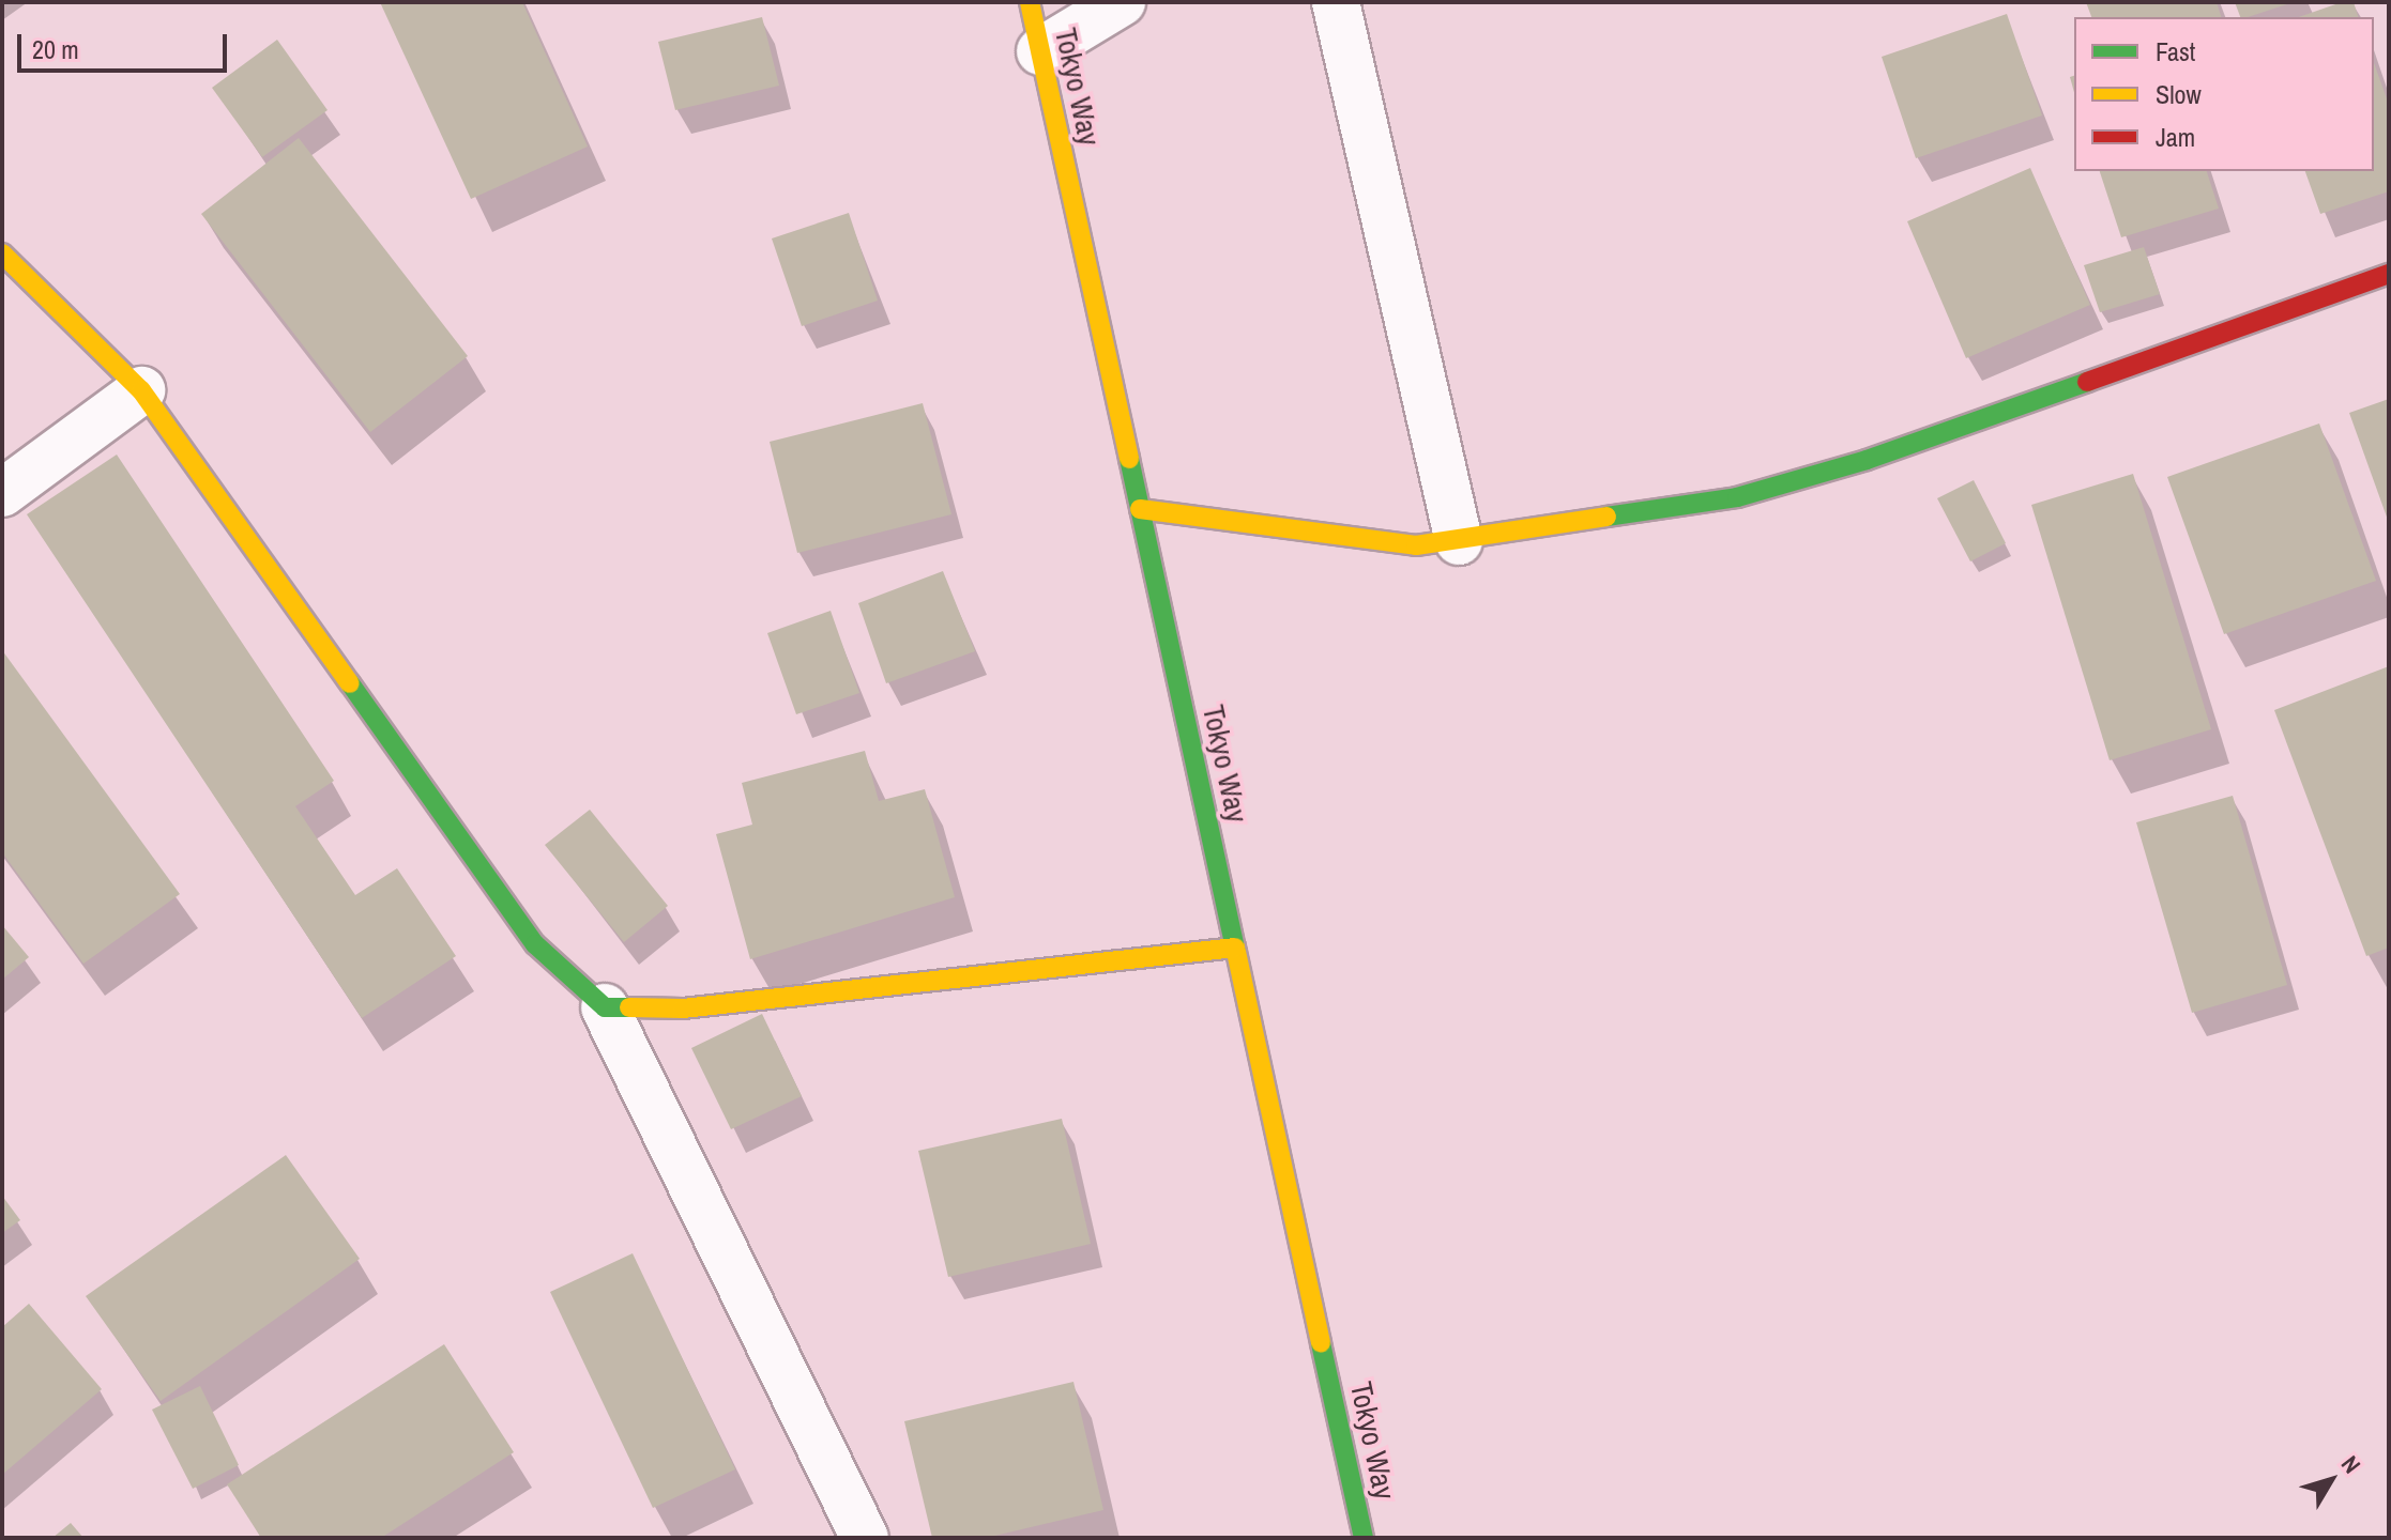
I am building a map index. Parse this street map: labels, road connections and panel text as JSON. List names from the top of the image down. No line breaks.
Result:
{"streets":{"street":["Tokyo Way"]},"legend":["Fast","Slow","Jam"],"scale_bar":"20 m","north":"top right"}
